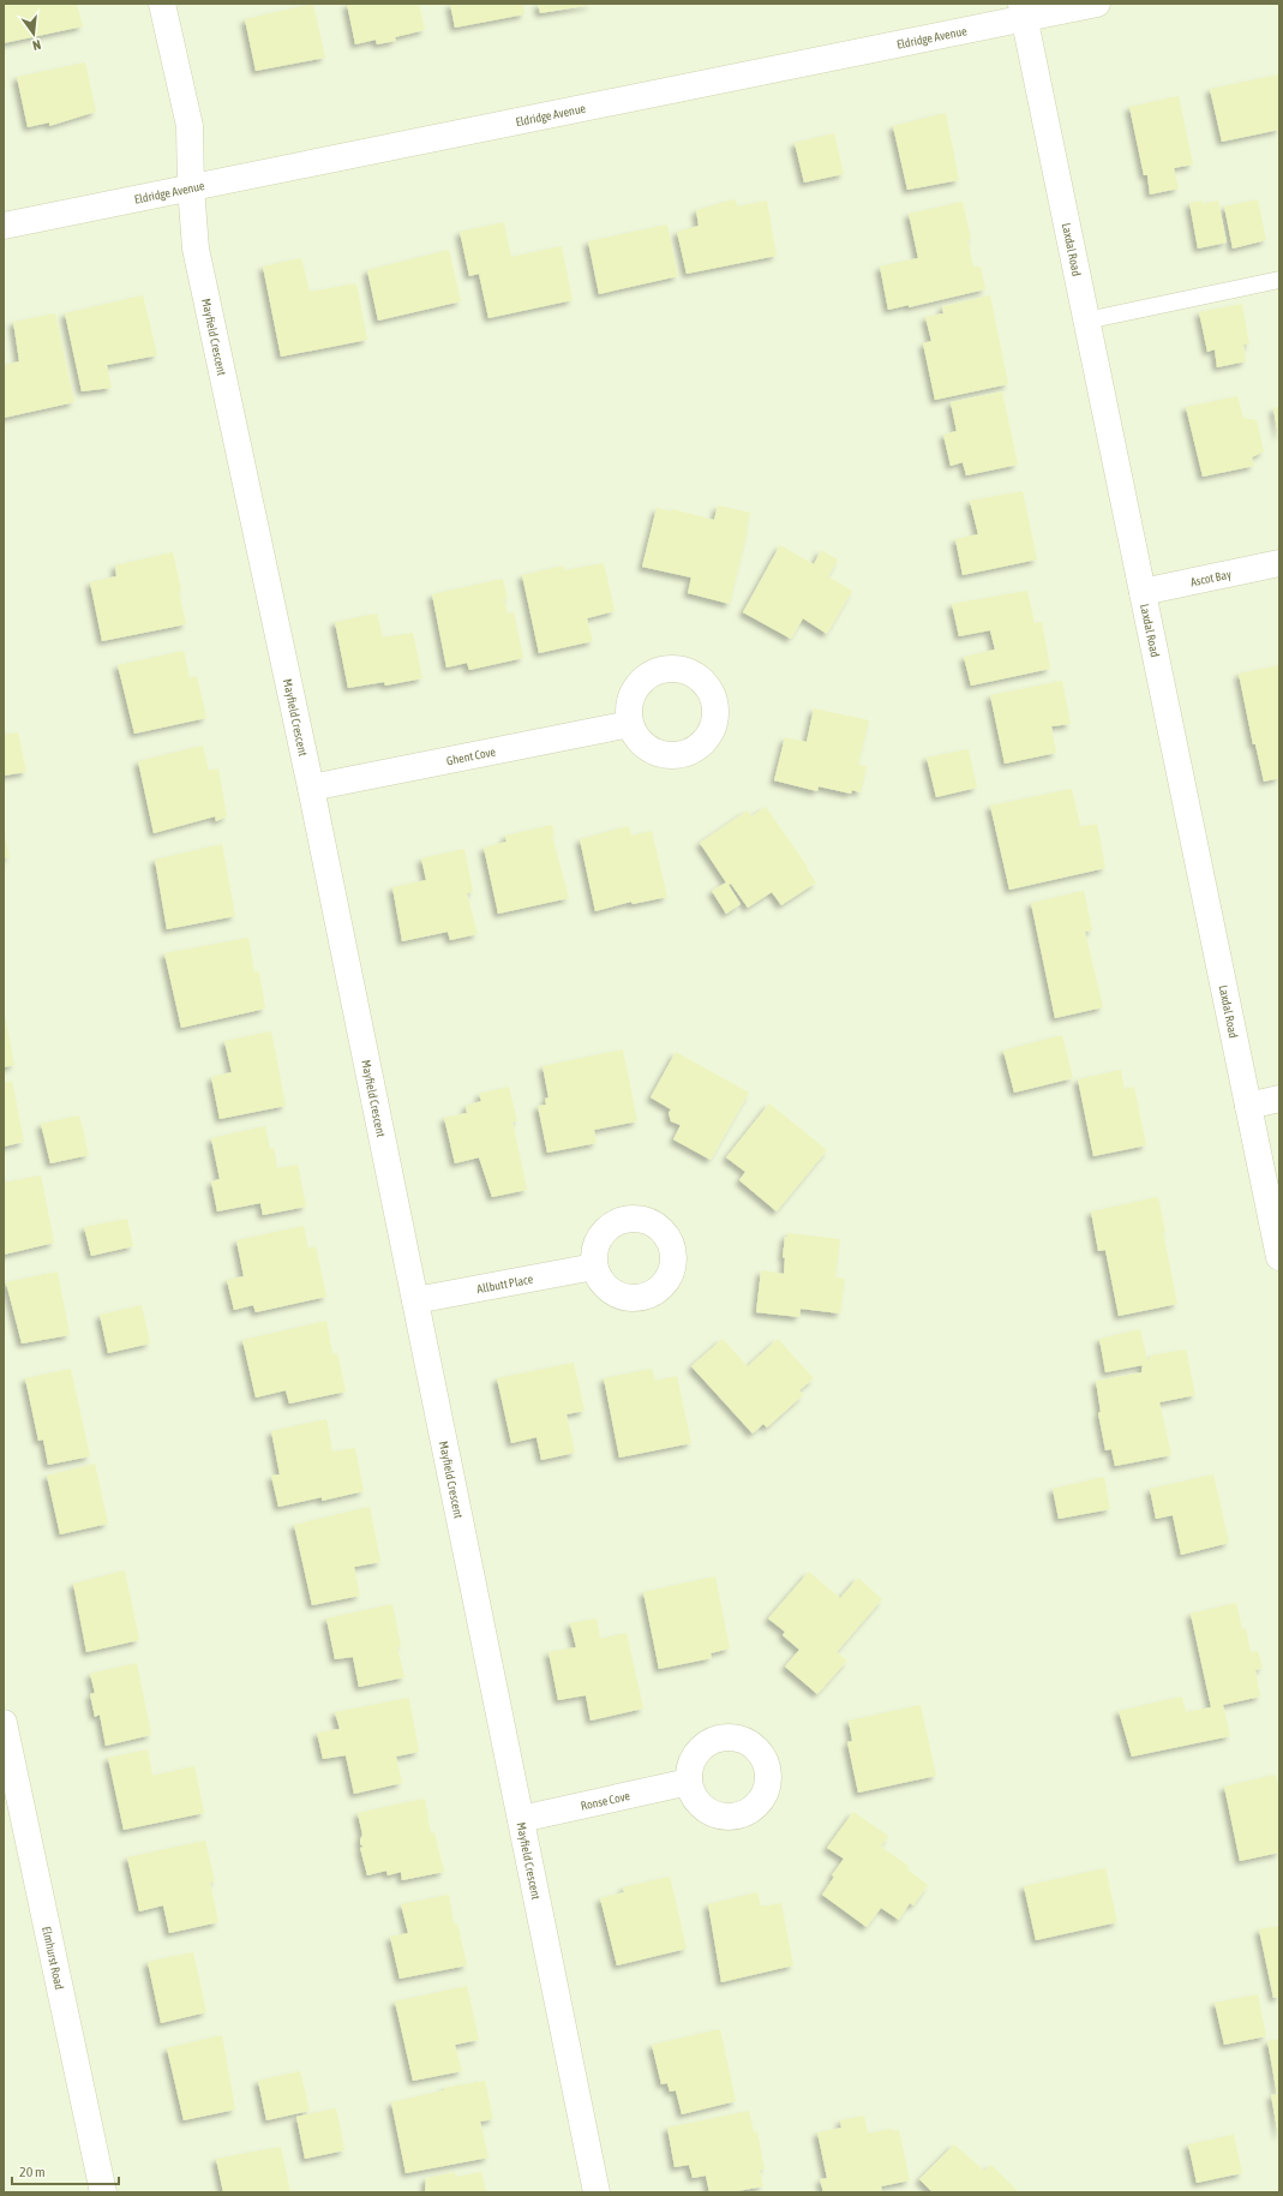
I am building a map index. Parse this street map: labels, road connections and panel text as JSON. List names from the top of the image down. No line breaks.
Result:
{"streets":{"street":["Eldridge Avenue","Laxdal Road","Mayfield Crescent","Ascot Bay","Ghent Cove","Allbutt Place","Ronse Cove","Elmhurst Road"]},"crossings":[["Eldridge Avenue","Laxdal Road"],["Eldridge Avenue","Mayfield Crescent"],["Laxdal Road","Ascot Bay"],["Mayfield Crescent","Ghent Cove"],["Mayfield Crescent","Allbutt Place"],["Mayfield Crescent","Ronse Cove"]],"scale_bar":"20 m","north":"bottom"}
